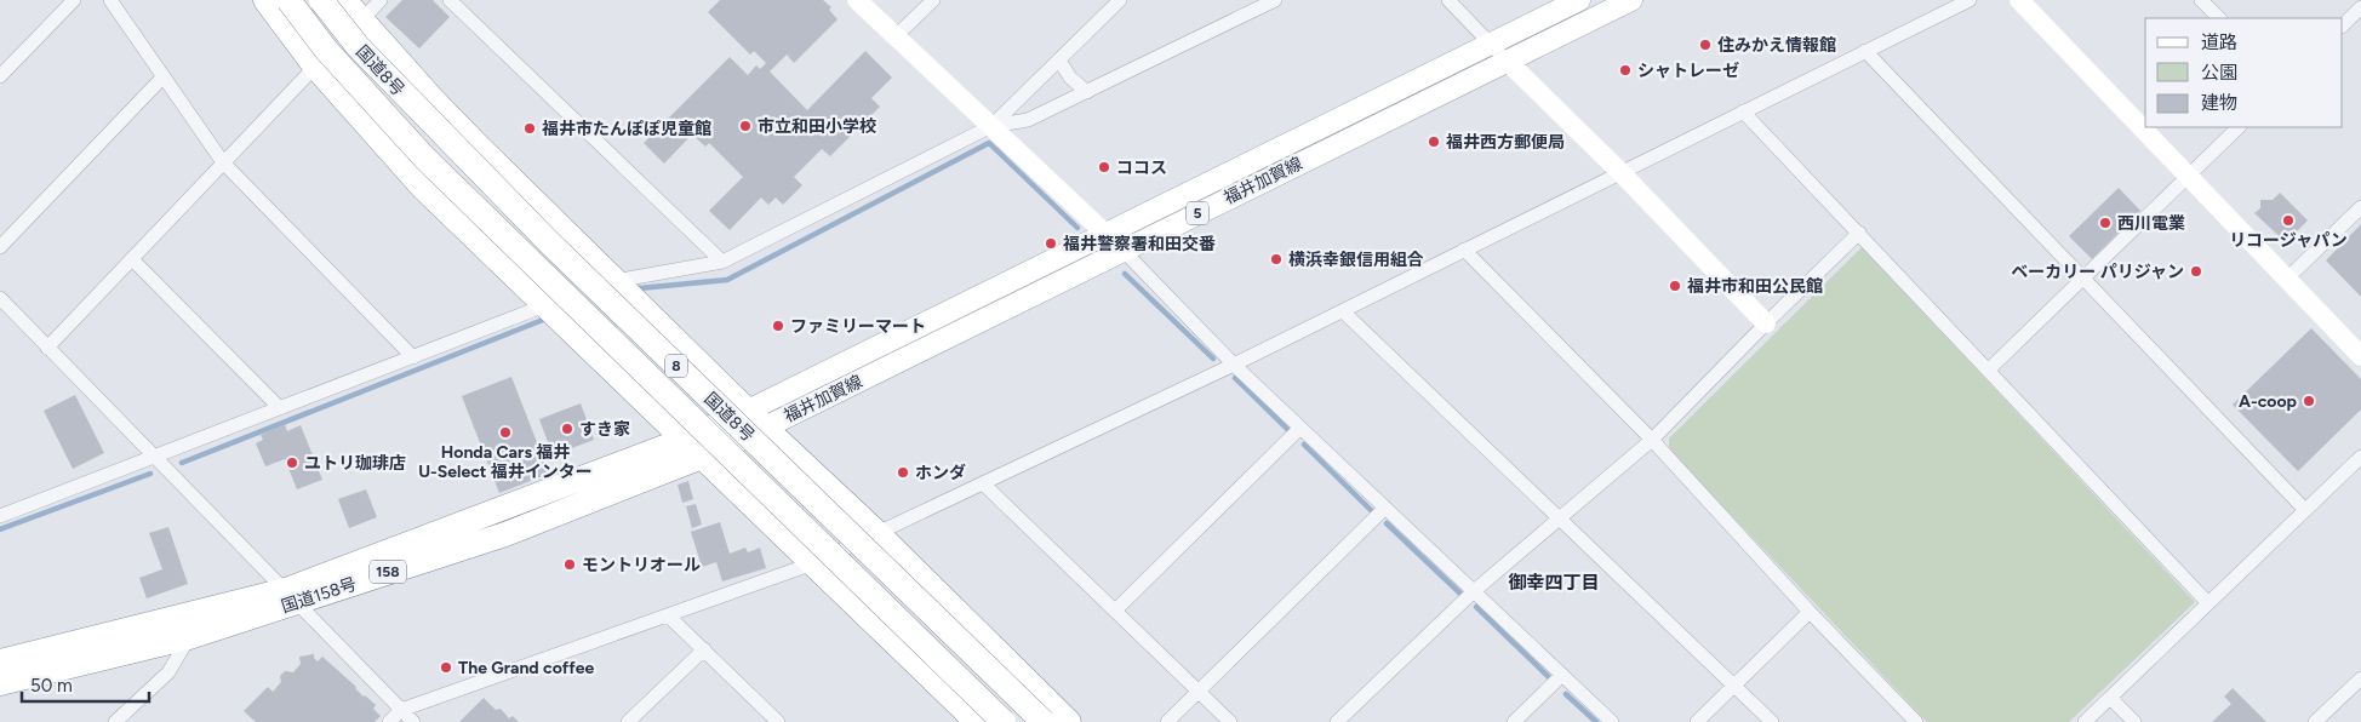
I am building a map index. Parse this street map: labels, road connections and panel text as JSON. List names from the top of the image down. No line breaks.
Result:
{"streets":{"highway":["国道8号","8","158","国道158号"],"main road":["福井加賀線","5"]},"crossings":[["福井加賀線","国道158号"]],"districts":["御幸四丁目"],"places":["住みかえ情報館","シャトレーゼ","市立和田小学校","福井市たんぽぽ児童館","福井西方郵便局","ココス","リコージャパン","西川電業","福井警察署和田交番","横浜幸銀信用組合","ベーカリー パリジャン","福井市和田公民館","ファミリーマート","A-coop","すき家","Honda Cars 福井 U-Select 福井インター","ユトリ珈琲店","ホンダ","モントリオール","The Grand coffee"],"legend":["道路","公園","建物"],"scale_bar":"50 m"}
